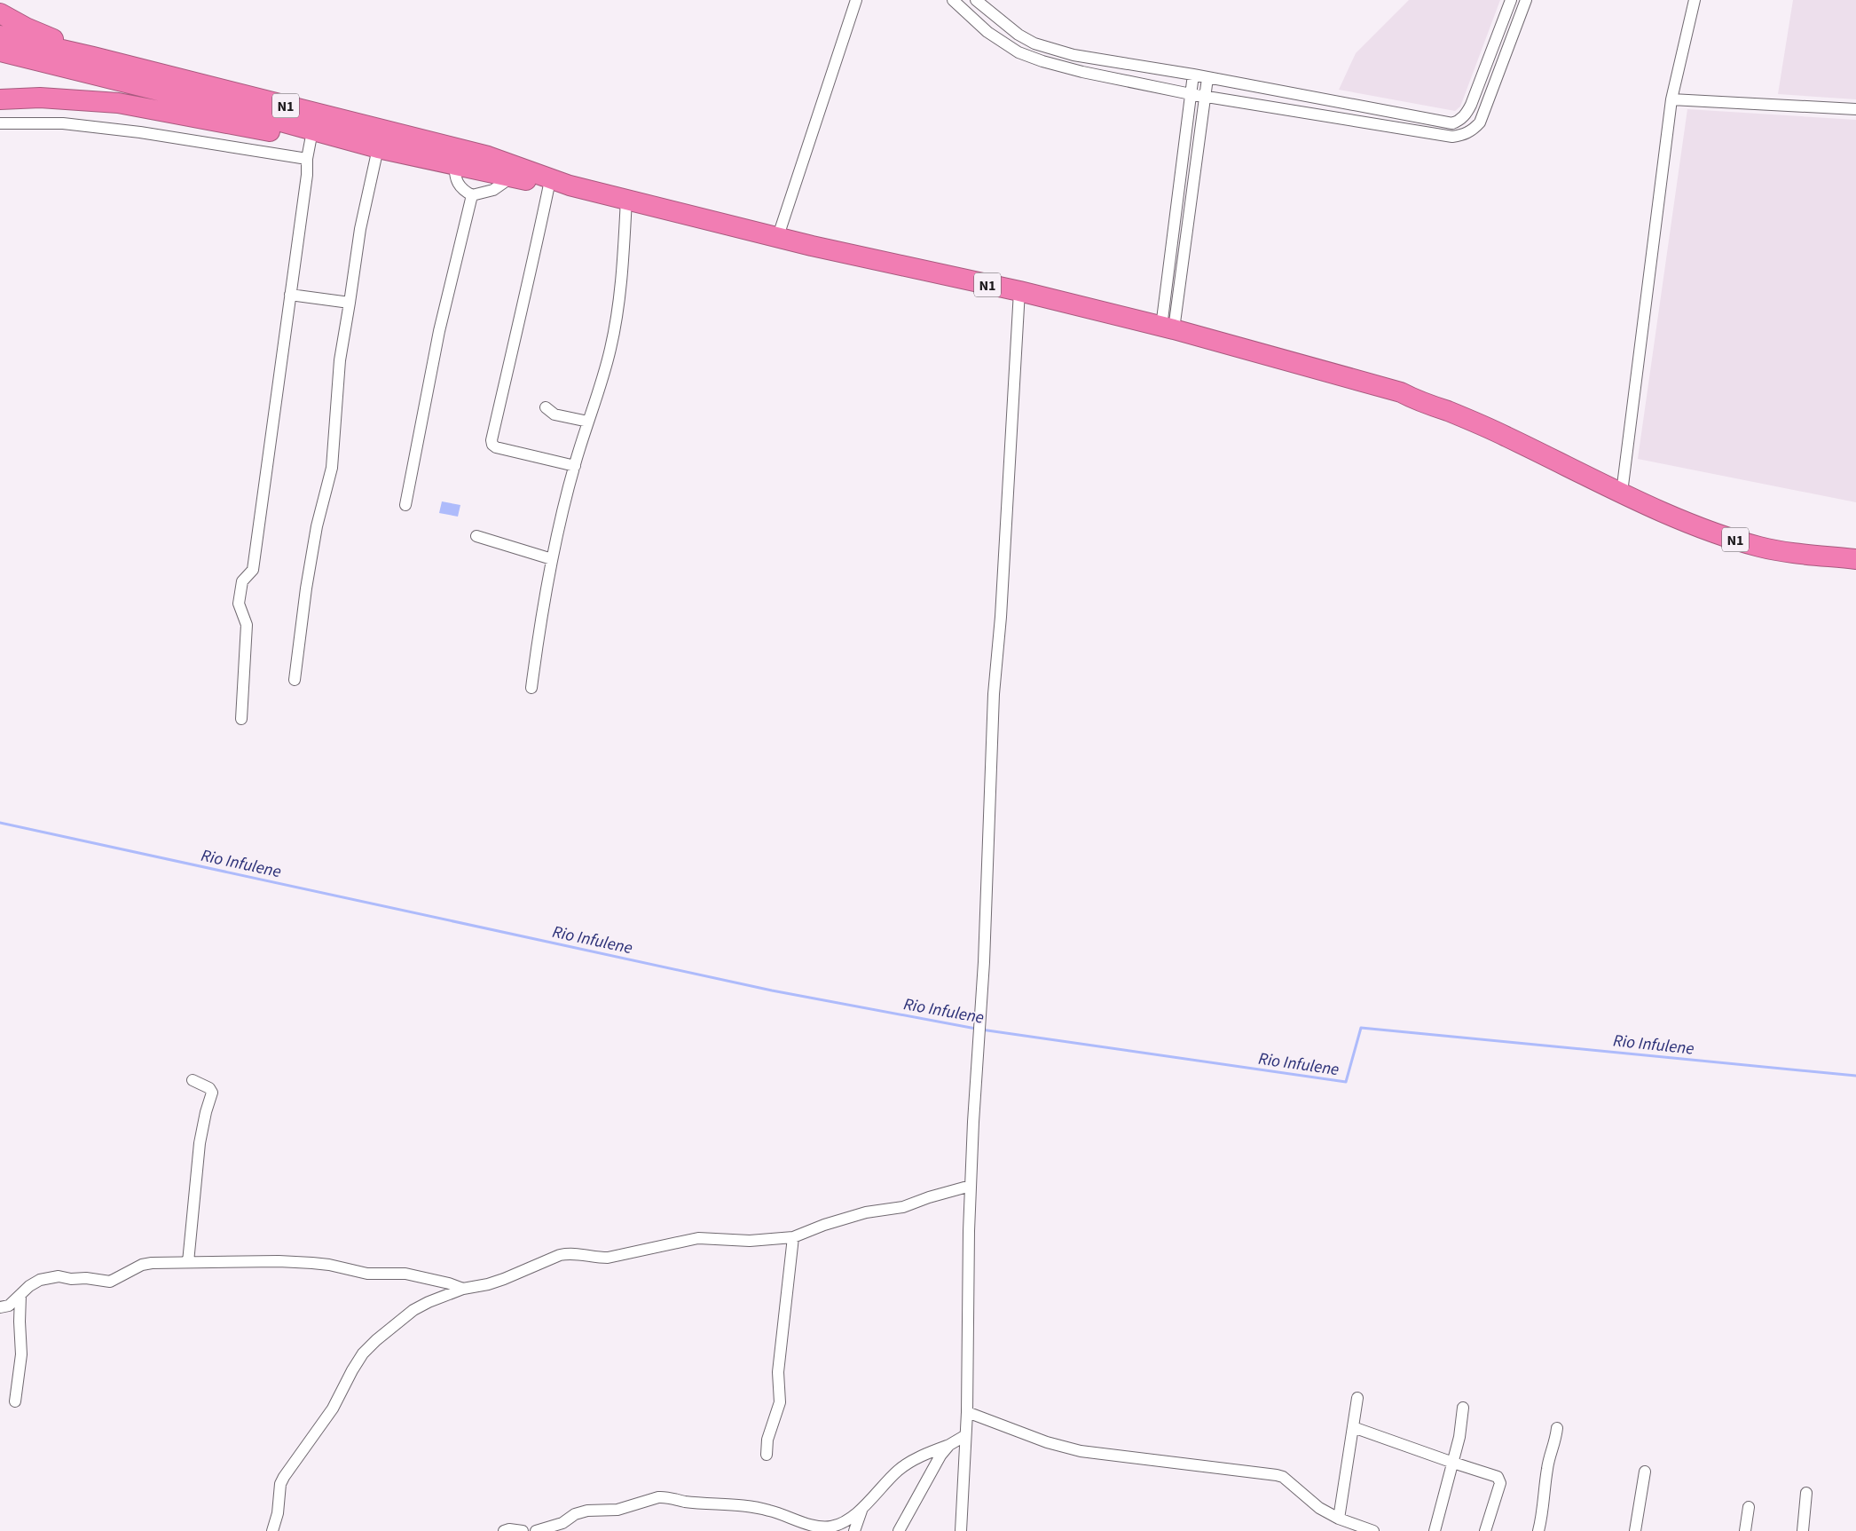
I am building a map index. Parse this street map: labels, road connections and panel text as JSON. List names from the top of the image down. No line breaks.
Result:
{"streets":{"highway":["N1"]},"water":["Rio Infulene"]}
